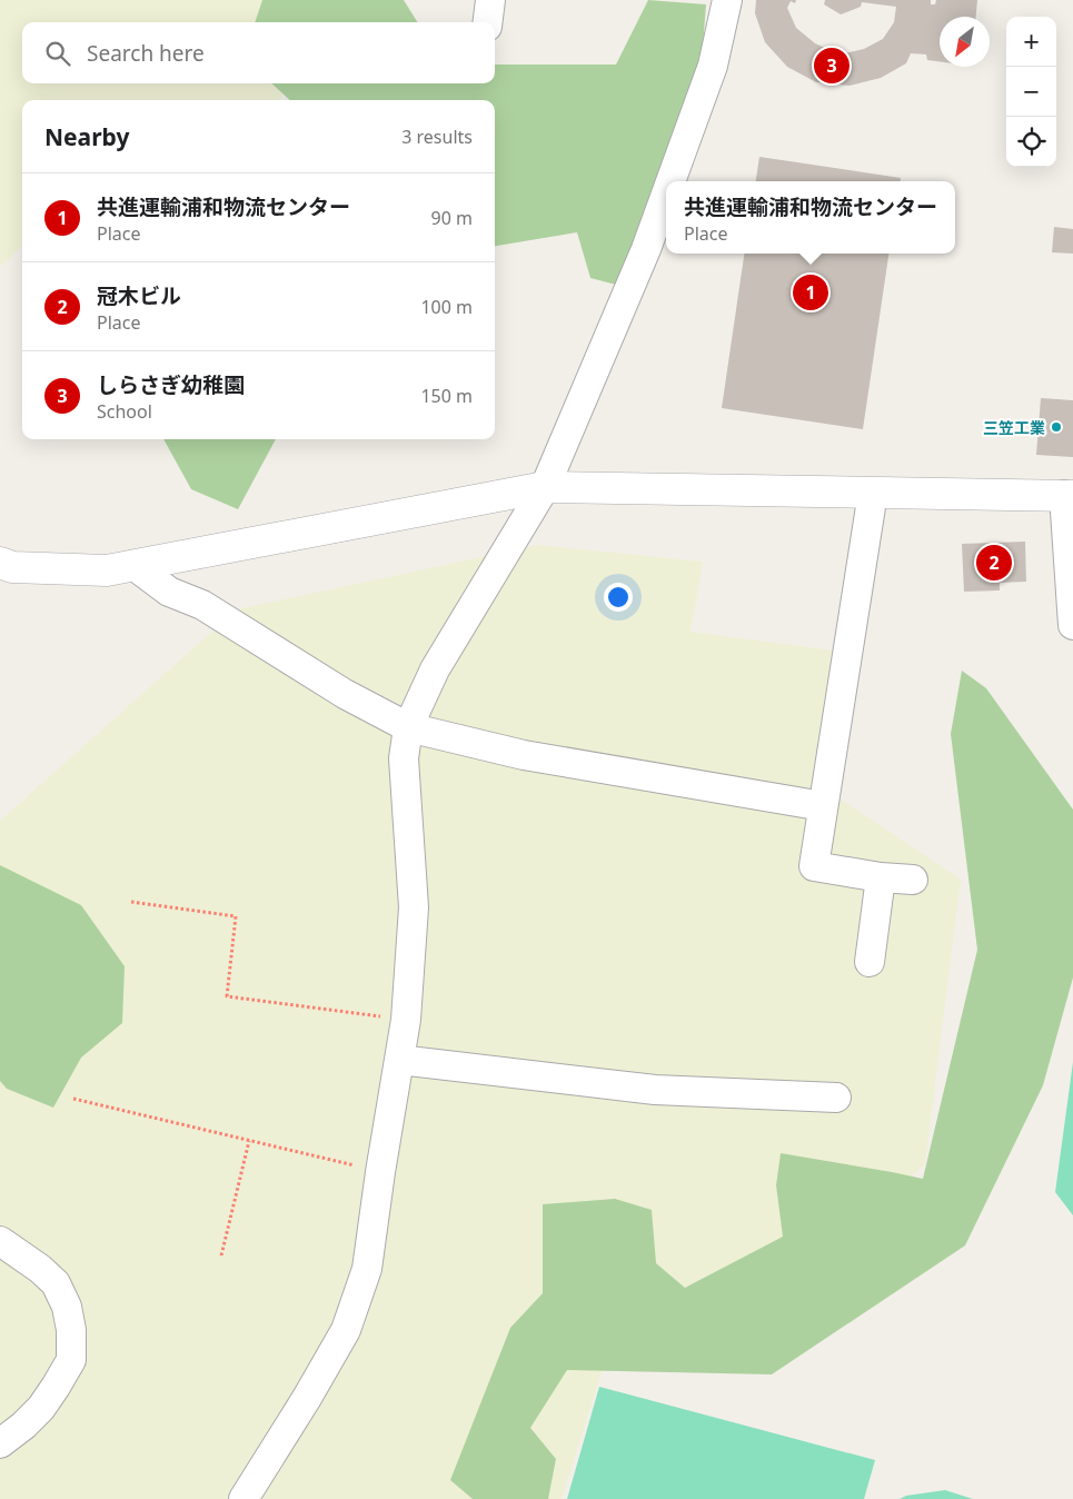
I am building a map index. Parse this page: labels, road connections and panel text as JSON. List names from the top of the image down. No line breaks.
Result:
{"places":["三笠工業"],"north":"bottom left","page":{"map_buttons":["+","−"],"search":"Search here","pins":["3","1","2"],"heading":["Nearby","3 results"],"list":[{"mark":"1","name":"共進運輸浦和物流センター","note":"Place","value":"90 m"},{"mark":"2","name":"冠木ビル","note":"Place","value":"100 m"},{"mark":"3","name":"しらさぎ幼稚園","note":"School","value":"150 m"}],"popup":["共進運輸浦和物流センター","Place"]}}
